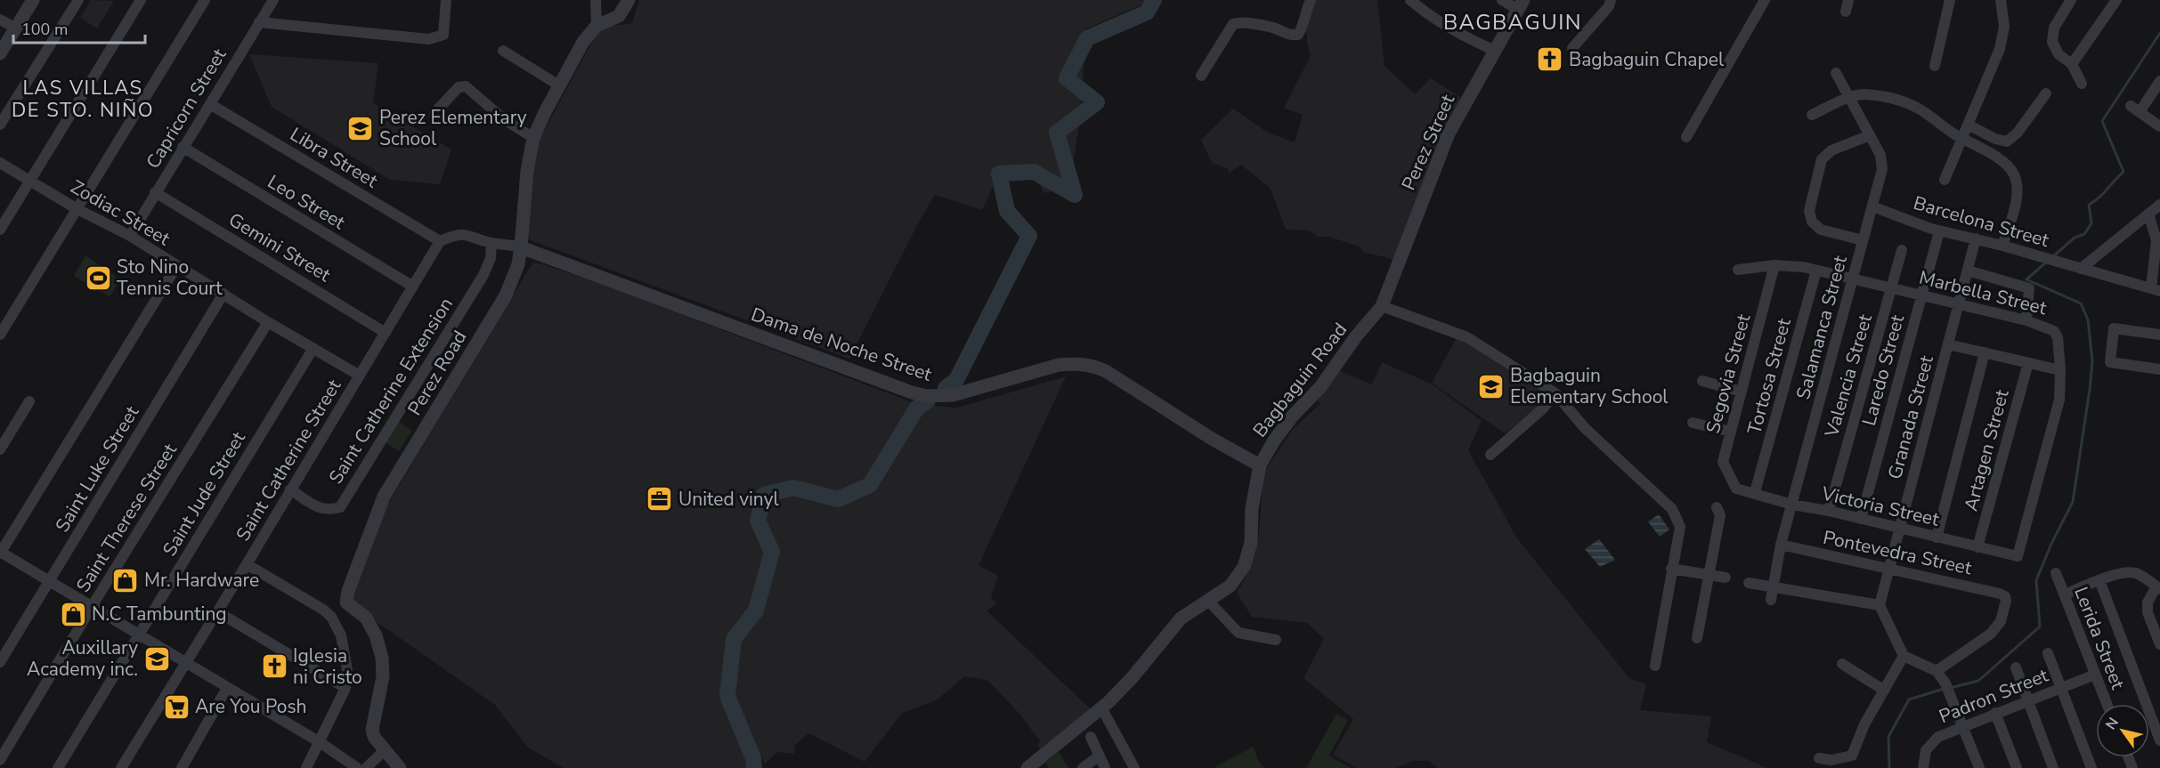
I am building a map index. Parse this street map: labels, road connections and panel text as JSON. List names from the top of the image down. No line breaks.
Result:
{"streets":{"street":["Capricorn Street","Perez Street","Libra Street","Leo Street","Zodiac Street","Barcelona Street","Gemini Street","Marbella Street","Salamanca Street","Dama de Noche Street","Laredo Street","Perez Road","Segovia Street","Valencia Street","Tortosa Street","Bagbaguin Road","Saint Catherine Extension","Granada Street","Artagen Street","Saint Catherine Street","Saint Luke Street","Saint Jude Street","Victoria Street","Saint Therese Street","Pontevedra Street","Lerida Street","Padron Street"]},"crossings":[["Capricorn Street","Libra Street"],["Capricorn Street","Leo Street"],["Capricorn Street","Zodiac Street"],["Capricorn Street","Gemini Street"],["Perez Street","Bagbaguin Road"],["Libra Street","Saint Catherine Street"],["Leo Street","Saint Catherine Street"],["Zodiac Street","Saint Catherine Street"],["Zodiac Street","Saint Luke Street"],["Zodiac Street","Saint Jude Street"],["Zodiac Street","Saint Therese Street"],["Barcelona Street","Salamanca Street"],["Barcelona Street","Laredo Street"],["Barcelona Street","Granada Street"],["Gemini Street","Saint Catherine Street"],["Marbella Street","Salamanca Street"],["Marbella Street","Laredo Street"],["Marbella Street","Segovia Street"],["Marbella Street","Valencia Street"],["Marbella Street","Tortosa Street"],["Marbella Street","Granada Street"],["Marbella Street","Victoria Street"],["Salamanca Street","Victoria Street"],["Salamanca Street","Pontevedra Street"],["Dama de Noche Street","Perez Road"],["Dama de Noche Street","Bagbaguin Road"],["Laredo Street","Victoria Street"],["Segovia Street","Victoria Street"],["Valencia Street","Victoria Street"],["Tortosa Street","Victoria Street"],["Saint Catherine Extension","Saint Catherine Street"],["Granada Street","Victoria Street"],["Granada Street","Pontevedra Street"],["Artagen Street","Victoria Street"],["Lerida Street","Padron Street"]],"districts":["BAGBAGUIN","LAS VILLAS DE STO. NIÑO"],"places":{"church":["Bagbaguin Chapel","Iglesia ni Cristo"],"school or university":["Perez Elementary School","Bagbaguin Elementary School","Auxillary Academy inc."],"sports":["Sto Nino Tennis Court"],"office":["United vinyl"],"shop":["Mr. Hardware","N.C Tambunting"],"supermarket":["Are You Posh"]},"scale_bar":"100 m","north":"top left"}
